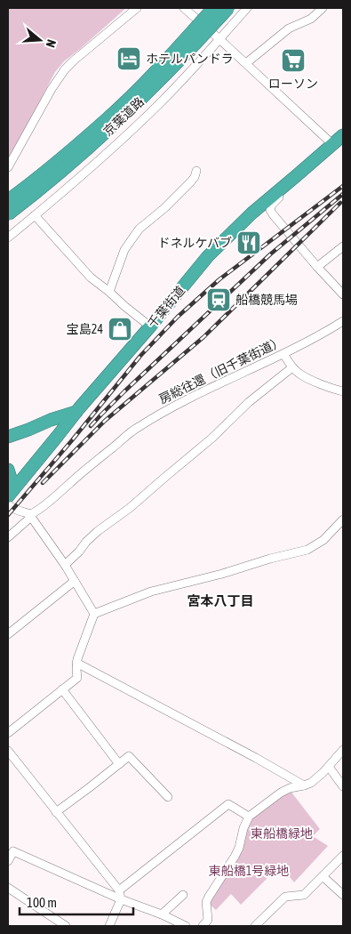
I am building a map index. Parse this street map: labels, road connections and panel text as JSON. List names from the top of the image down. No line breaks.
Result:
{"streets":{"highway":["京葉道路","千葉街道"],"street":["房総往還（旧千葉街道）"]},"districts":["宮本八丁目"],"parks":["東船橋緑地","東船橋1号緑地"],"places":{"hotel":["ホテルパンドラ"],"supermarket":["ローソン"],"restaurant":["ドネルケバブ"],"station":["船橋競馬場"],"shop":["宝島24"]},"scale_bar":"100 m","north":"right"}
